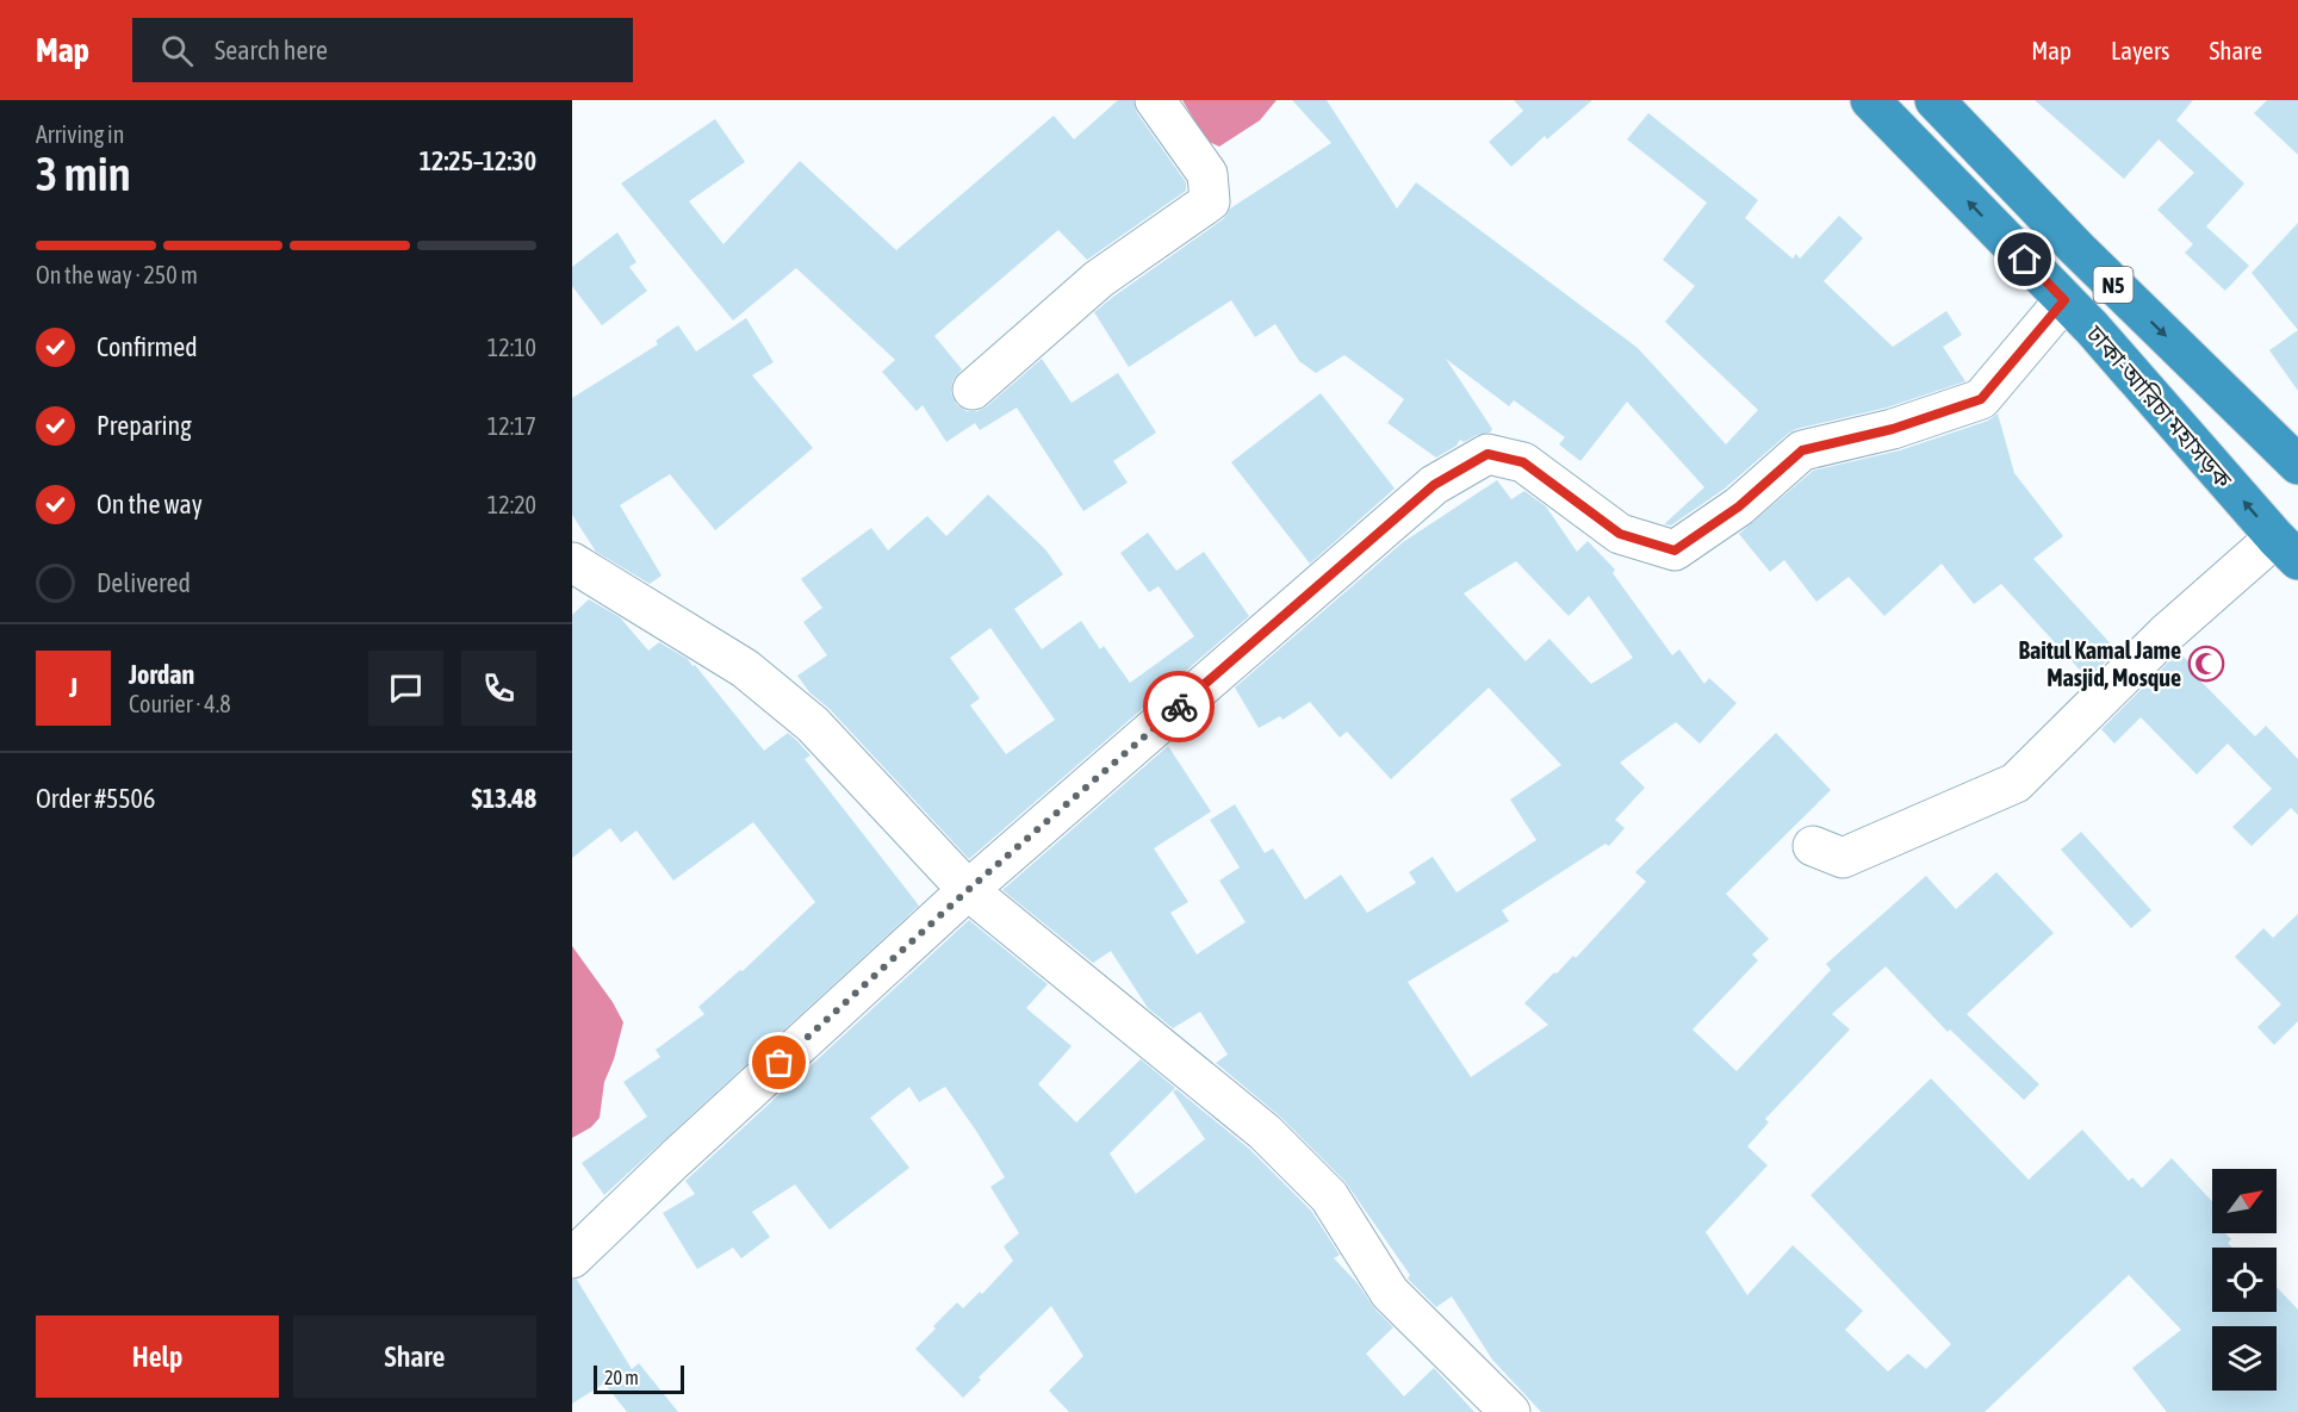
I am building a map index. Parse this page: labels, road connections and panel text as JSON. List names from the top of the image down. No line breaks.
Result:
{"streets":{"highway":["N5","ঢাকা-আরিচা মহাসড়ক"]},"places":{"mosque":["Baitul Kamal Jame Masjid, Mosque"]},"scale_bar":"20 m","north":"top right","page":{"header":"Map","search":"Search here","nav":["Map","Layers","Share"],"heading":["3 min","Arriving in","12:25–12:30"],"panel":["Jordan","Courier · 4.8","Order #5506","$13.48"],"bar":"On the way · 250 m","list":[["Confirmed","12:10"],["Preparing","12:17"],["On the way","12:20"],"Delivered"],"round":"J","buttons":["Help","Share"],"scale":"20 m"}}
